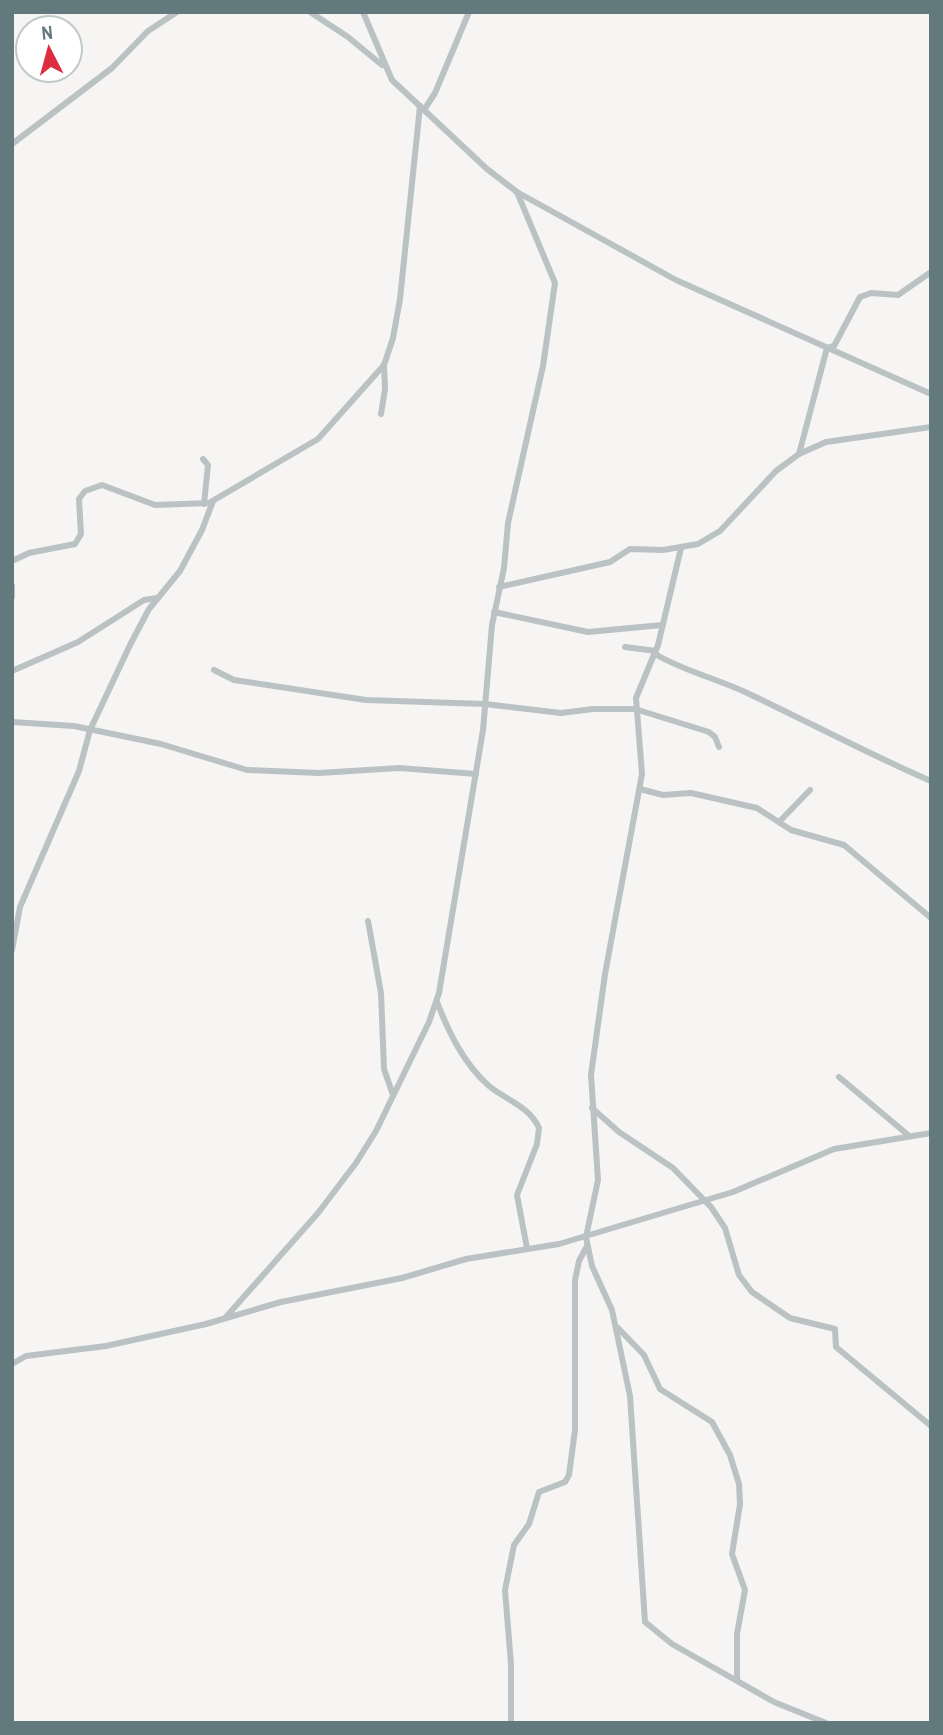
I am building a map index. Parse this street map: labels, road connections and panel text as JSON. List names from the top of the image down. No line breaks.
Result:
{"north":"top"}
